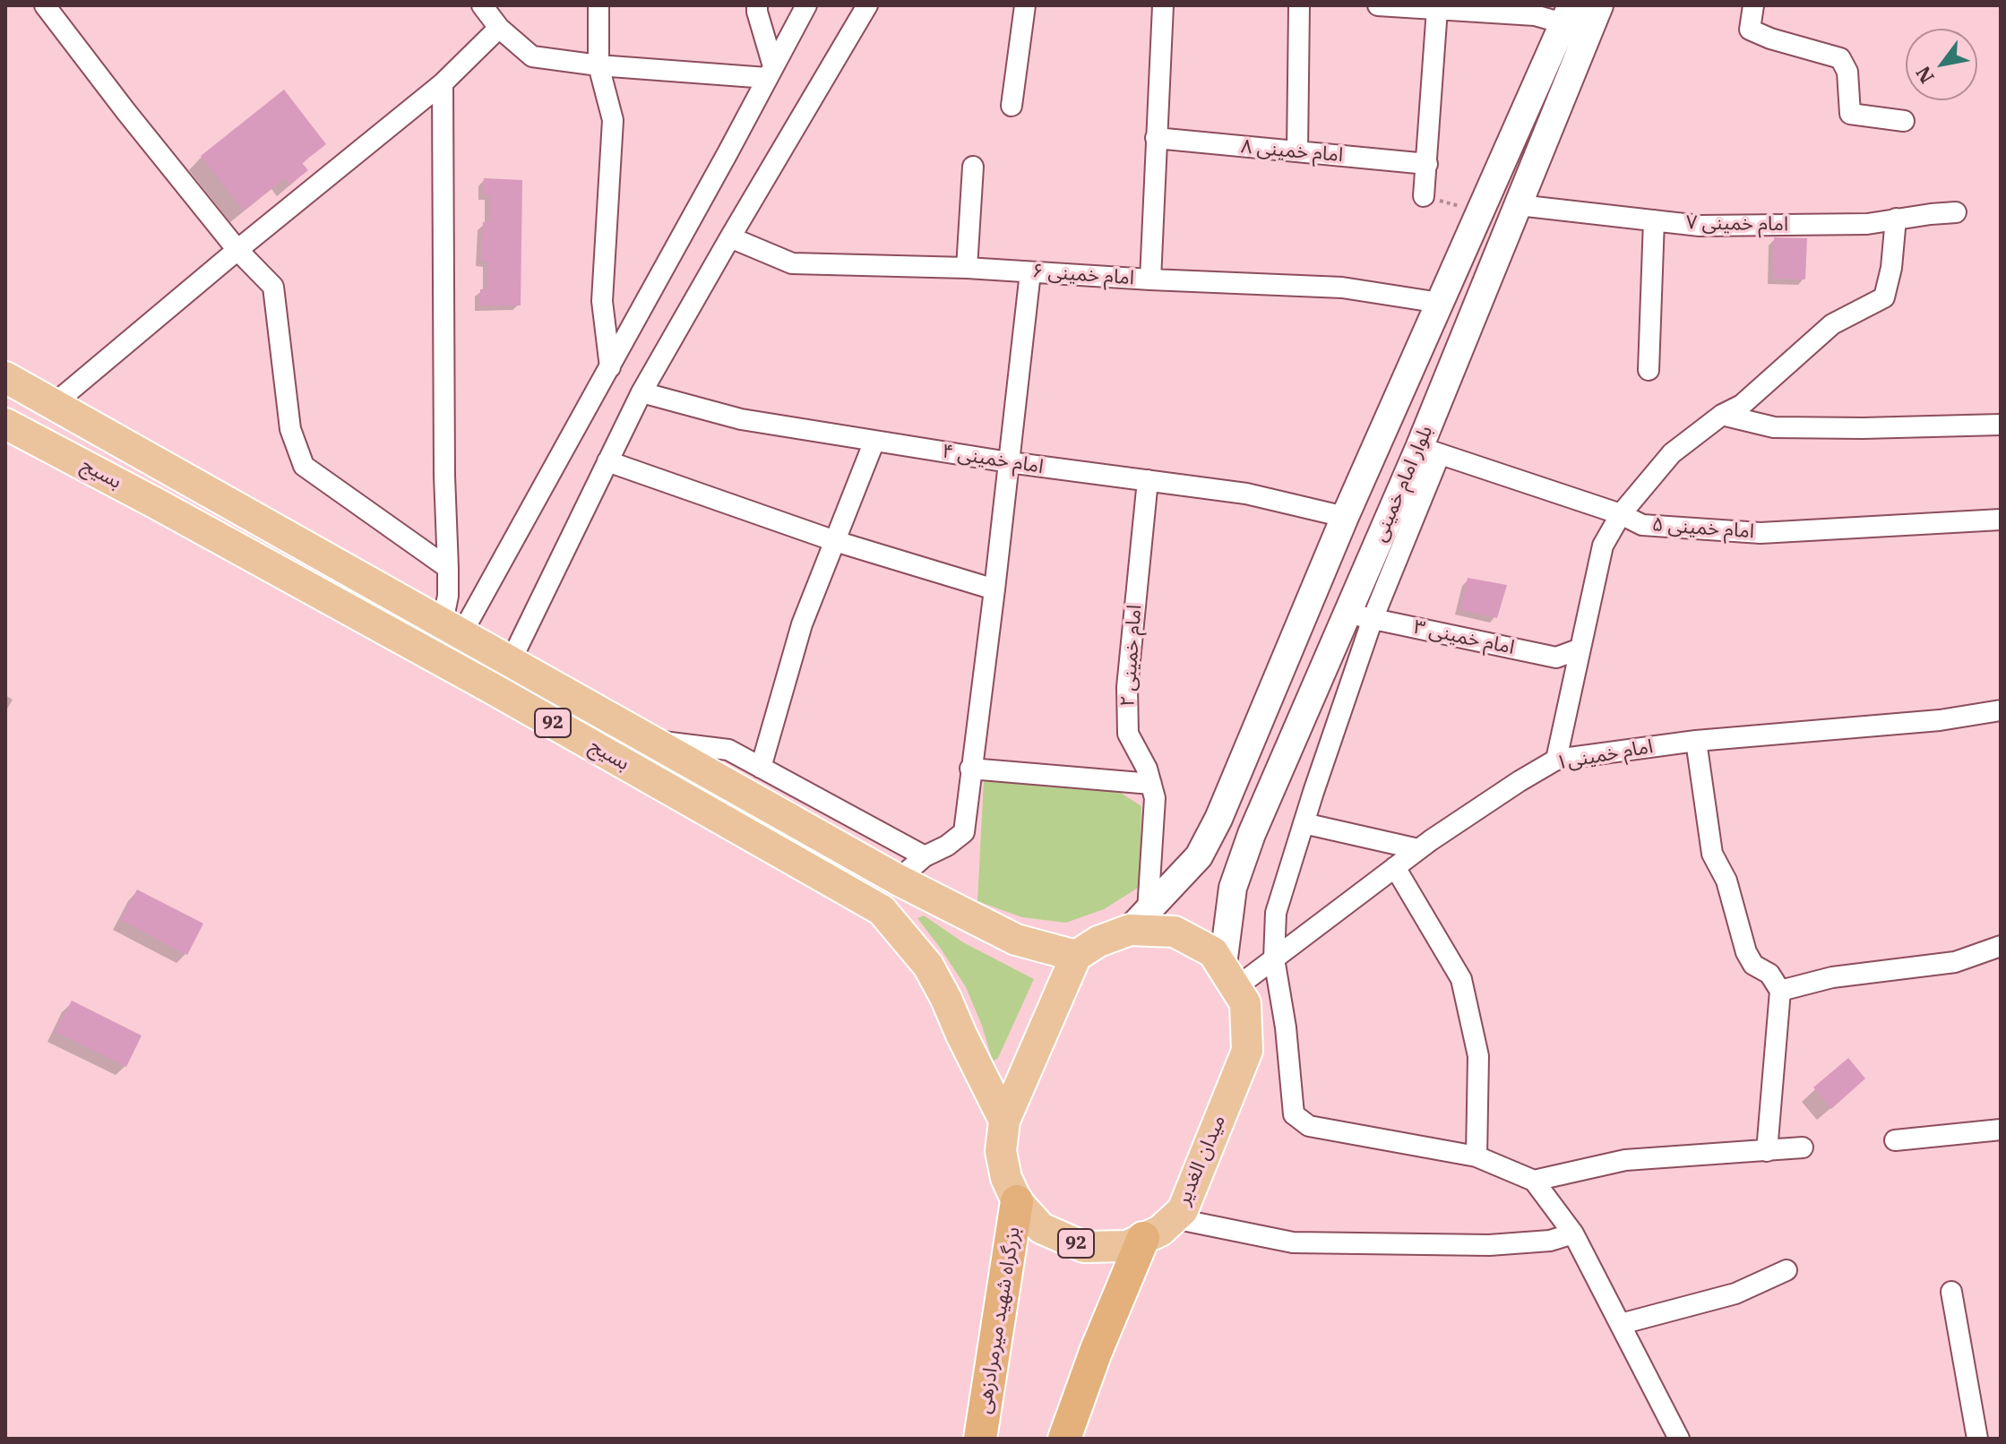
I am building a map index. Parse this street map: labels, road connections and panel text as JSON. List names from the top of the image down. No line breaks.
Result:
{"streets":{"highway":["92","بزرگراه شهید میرمرادزهی"],"main road":["بسیج","بلوار امام خمینی","میدان الغدیر"],"street":["امام خمینی ۸","امام خمینی ۷","امام خمینی ۶","امام خمینی ۴","امام خمینی ۵","امام خمینی ۳","امام خمینی ۲","امام خمینی۱"]},"crossings":[["امام خمینی ۷","بلوار امام خمینی"],["امام خمینی ۶","بلوار امام خمینی"],["امام خمینی ۴","بلوار امام خمینی"],["امام خمینی ۴","امام خمینی ۲"],["بسیج","میدان الغدیر"],["بلوار امام خمینی","امام خمینی ۵"],["بلوار امام خمینی","امام خمینی ۳"],["بلوار امام خمینی","امام خمینی ۲"],["بلوار امام خمینی","امام خمینی۱"],["بلوار امام خمینی","میدان الغدیر"],["امام خمینی۱","میدان الغدیر"],["میدان الغدیر","بزرگراه شهید میرمرادزهی"]],"north":"bottom left"}
